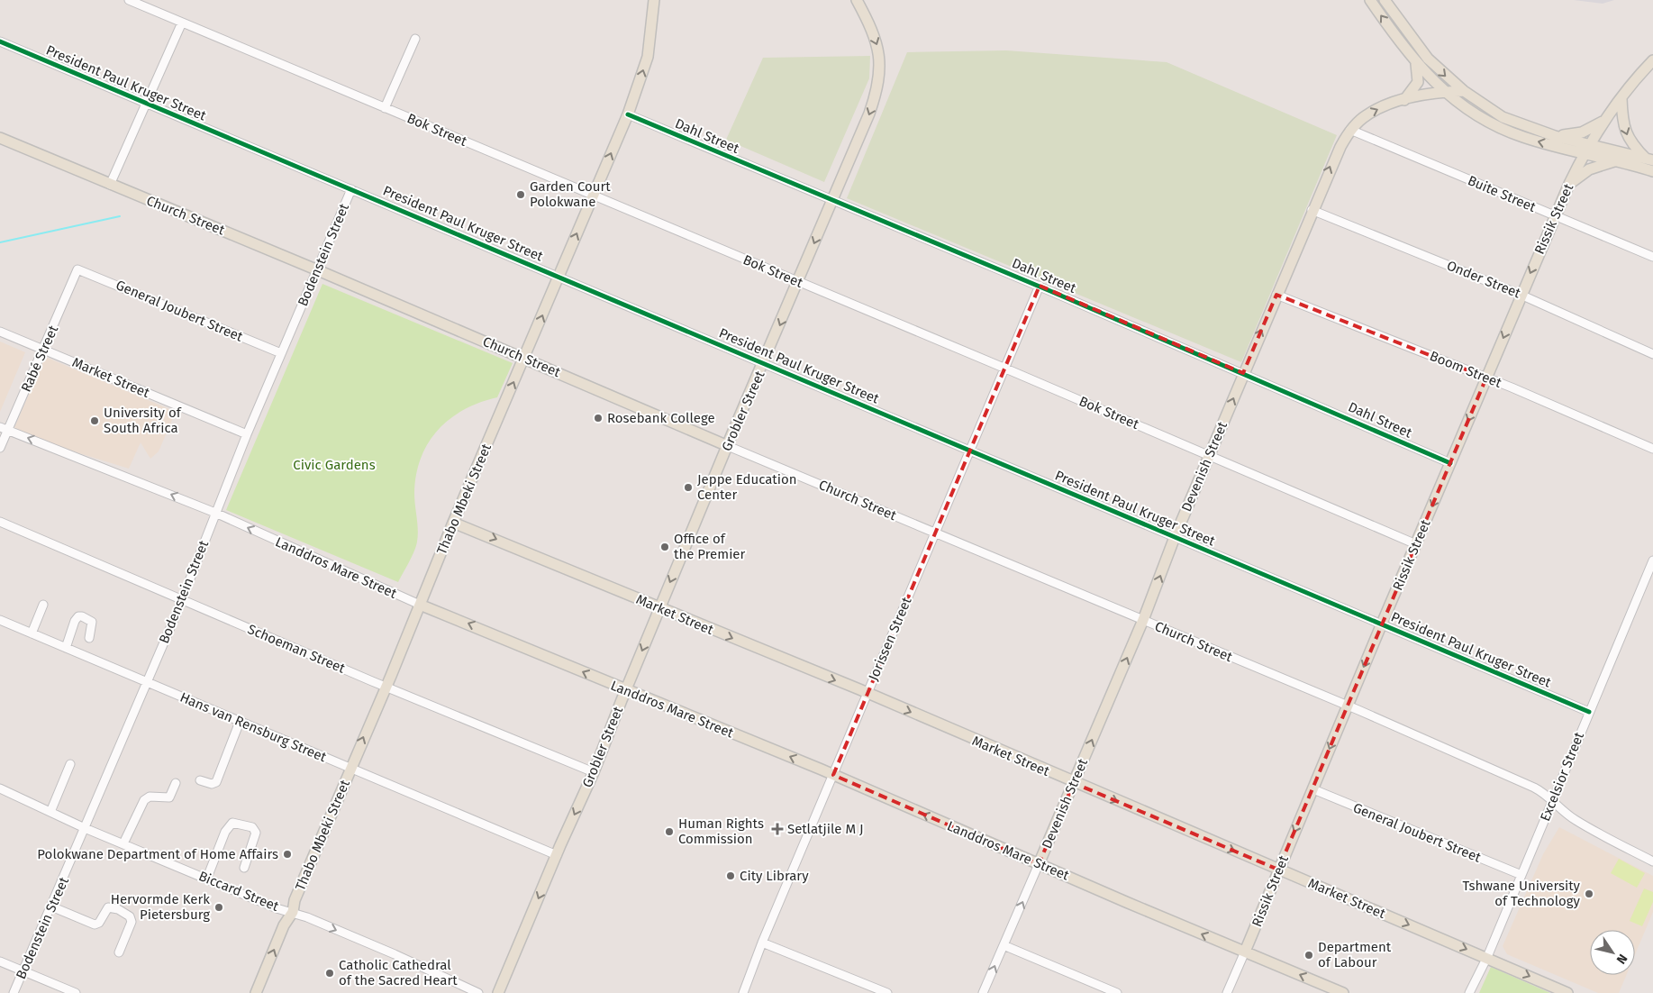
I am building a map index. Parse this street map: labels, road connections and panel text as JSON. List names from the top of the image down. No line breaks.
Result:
{"streets":{"main road":["Church Street","Rissik Street","Market Street","Grobler Street","Devenish Street","Thabo Mbeki Street","Landdros Mare Street"],"street":["President Paul Kruger Street","Bok Street","Dahl Street","Buite Street","Bodenstein Street","Onder Street","General Joubert Street","Rabé Street","Boom Street","Jorissen Street","Schoeman Street","Hans van Rensburg Street","Excelsior Street","Biccard Street"]},"crossings":[["President Paul Kruger Street","Rissik Street"],["President Paul Kruger Street","Bodenstein Street"],["President Paul Kruger Street","Grobler Street"],["President Paul Kruger Street","Devenish Street"],["President Paul Kruger Street","Thabo Mbeki Street"],["President Paul Kruger Street","Jorissen Street"],["President Paul Kruger Street","Excelsior Street"],["Bok Street","Rissik Street"],["Bok Street","Grobler Street"],["Bok Street","Devenish Street"],["Bok Street","Thabo Mbeki Street"],["Bok Street","Jorissen Street"],["Dahl Street","Rissik Street"],["Dahl Street","Grobler Street"],["Dahl Street","Devenish Street"],["Dahl Street","Thabo Mbeki Street"],["Dahl Street","Jorissen Street"],["Buite Street","Rissik Street"],["Buite Street","Devenish Street"],["Church Street","Rissik Street"],["Church Street","Bodenstein Street"],["Church Street","Grobler Street"],["Church Street","Devenish Street"],["Church Street","Thabo Mbeki Street"],["Church Street","Jorissen Street"],["Church Street","Excelsior Street"],["Rissik Street","Onder Street"],["Rissik Street","General Joubert Street"],["Rissik Street","Boom Street"],["Rissik Street","Market Street"],["Rissik Street","Landdros Mare Street"],["Bodenstein Street","General Joubert Street"],["Bodenstein Street","Market Street"],["Bodenstein Street","Landdros Mare Street"],["Bodenstein Street","Schoeman Street"],["Bodenstein Street","Hans van Rensburg Street"],["Bodenstein Street","Biccard Street"],["Onder Street","Devenish Street"],["General Joubert Street","Rabé Street"],["General Joubert Street","Excelsior Street"],["Rabé Street","Market Street"],["Rabé Street","Landdros Mare Street"],["Boom Street","Devenish Street"],["Market Street","Grobler Street"],["Market Street","Devenish Street"],["Market Street","Thabo Mbeki Street"],["Market Street","Jorissen Street"],["Market Street","Excelsior Street"],["Grobler Street","Landdros Mare Street"],["Grobler Street","Schoeman Street"],["Grobler Street","Hans van Rensburg Street"],["Devenish Street","Landdros Mare Street"],["Thabo Mbeki Street","Landdros Mare Street"],["Thabo Mbeki Street","Schoeman Street"],["Thabo Mbeki Street","Hans van Rensburg Street"],["Thabo Mbeki Street","Biccard Street"],["Landdros Mare Street","Jorissen Street"]],"one_way":["Rissik Street","Market Street","Grobler Street","Devenish Street","Thabo Mbeki Street","Landdros Mare Street","Biccard Street"],"parks":["Civic Gardens"],"places":{"other":["Garden Court Polokwane","Rosebank College","University of South Africa","Jeppe Education Center","Office of the Premier","Human Rights Commission","Polokwane Department of Home Affairs","City Library","Tshwane University of Technology","Hervormde Kerk Pietersburg","Department of Labour","Catholic Cathedral of the Sacred Heart"],"health":["Setlatjile M J"]},"north":"bottom right"}
